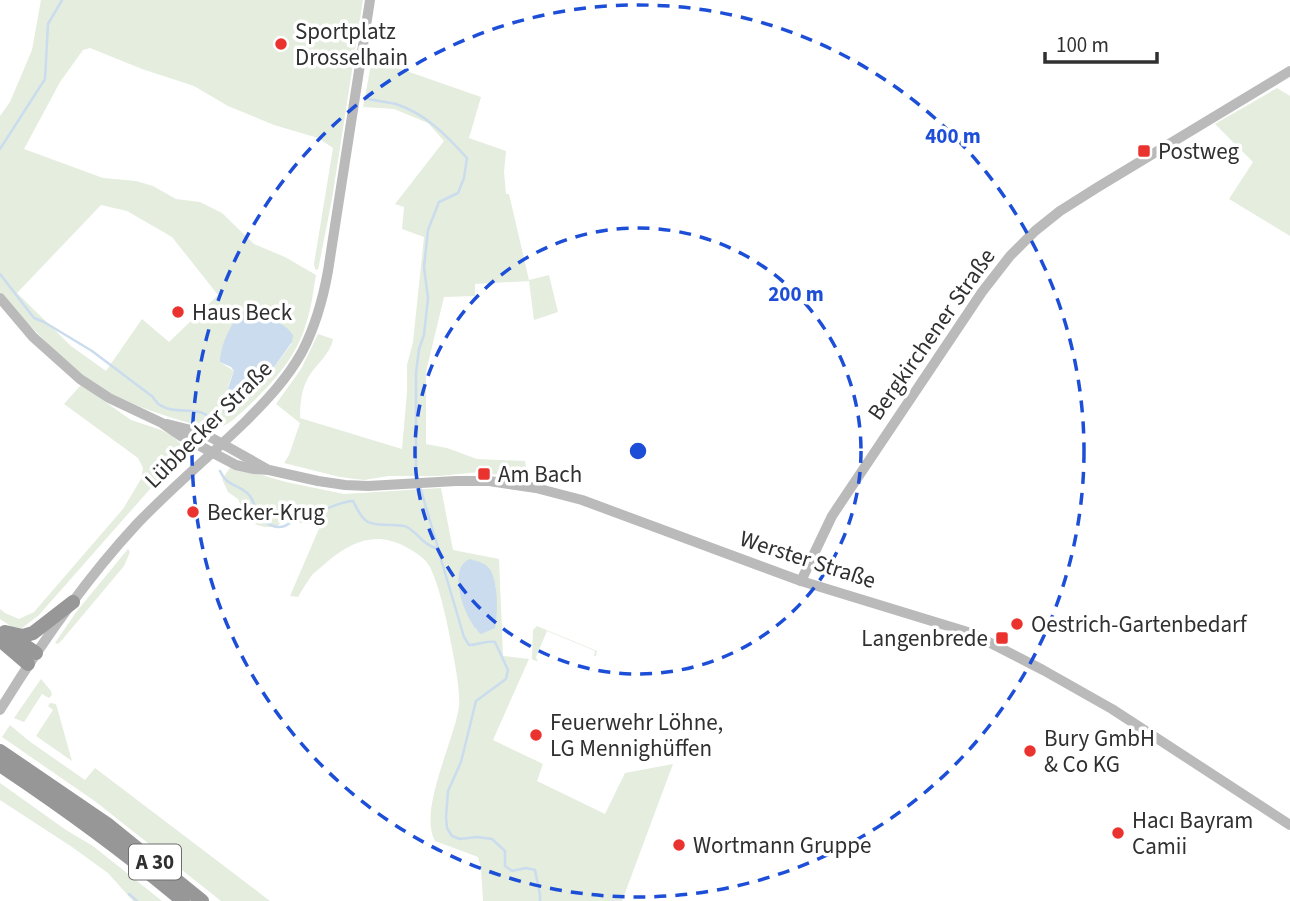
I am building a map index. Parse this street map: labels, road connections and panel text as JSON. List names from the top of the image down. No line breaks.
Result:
{"streets":{"highway":["A 30"],"main road":["Bergkirchener Straße","Lübbecker Straße","Werster Straße"]},"crossings":[["Bergkirchener Straße","Werster Straße"],["Lübbecker Straße","Werster Straße"]],"places":{"other":["Sportplatz Drosselhain","Haus Beck","Becker-Krug","Oestrich-Gartenbedarf","Feuerwehr Löhne, LG Mennighüffen","Bury GmbH & Co KG","Hacı Bayram Camii","Wortmann Gruppe"],"transit":["Postweg","Am Bach","Langenbrede"]},"scale_bar":"100 m","rings":["400 m","200 m"]}
